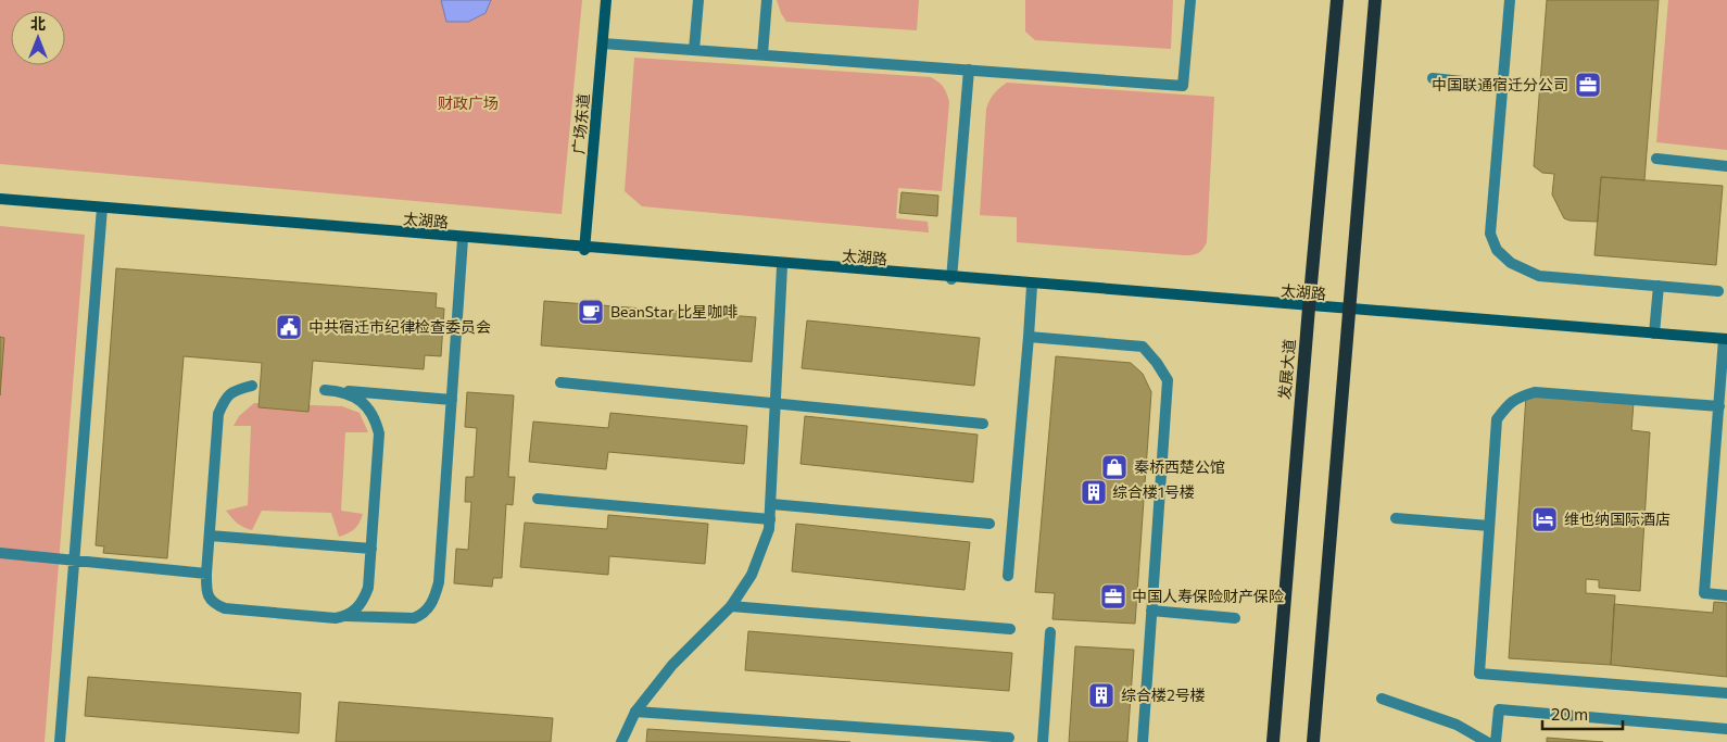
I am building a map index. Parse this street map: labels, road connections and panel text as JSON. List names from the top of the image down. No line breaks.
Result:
{"streets":{"main road":["发展大道"],"street":["广场东道","太湖路"]},"crossings":[["广场东道","太湖路"],["太湖路","发展大道"]],"parks":["财政广场"],"places":{"office":["中国联通宿迁分公司","中国人寿保险财产保险"],"cafe":["BeanStar 比星咖啡"],"public building":["中共宿迁市纪律检查委员会"],"shop":["秦桥西楚公馆"],"building":["综合楼1号楼","综合楼2号楼"],"hotel":["维也纳国际酒店"]},"scale_bar":"20 m","north":"top"}
